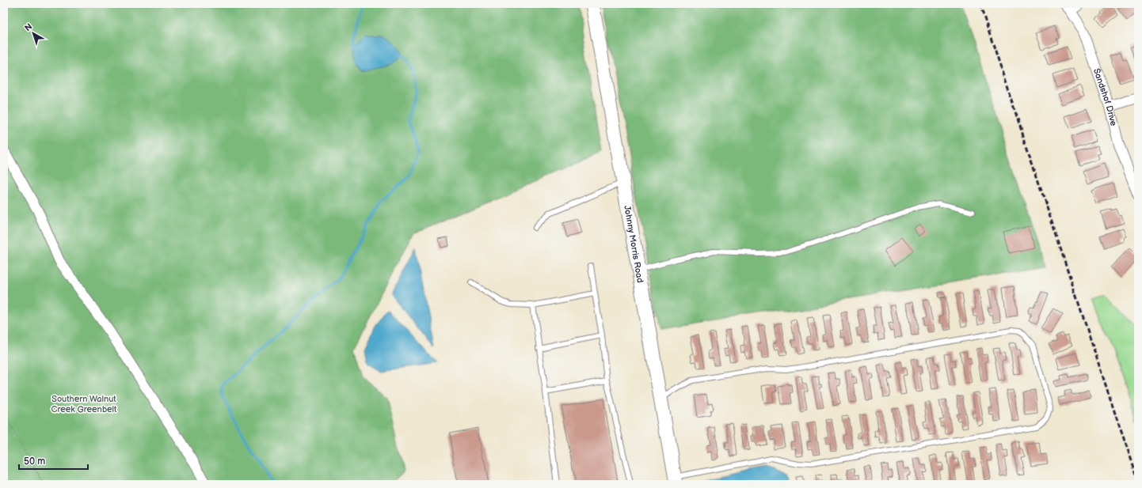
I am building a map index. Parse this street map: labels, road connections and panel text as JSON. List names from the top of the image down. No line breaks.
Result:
{"streets":{"street":["Sandshof Drive","Johnny Morris Road"]},"parks":["Southern Walnut Creek Greenbelt"],"scale_bar":"50 m","north":"top left"}
